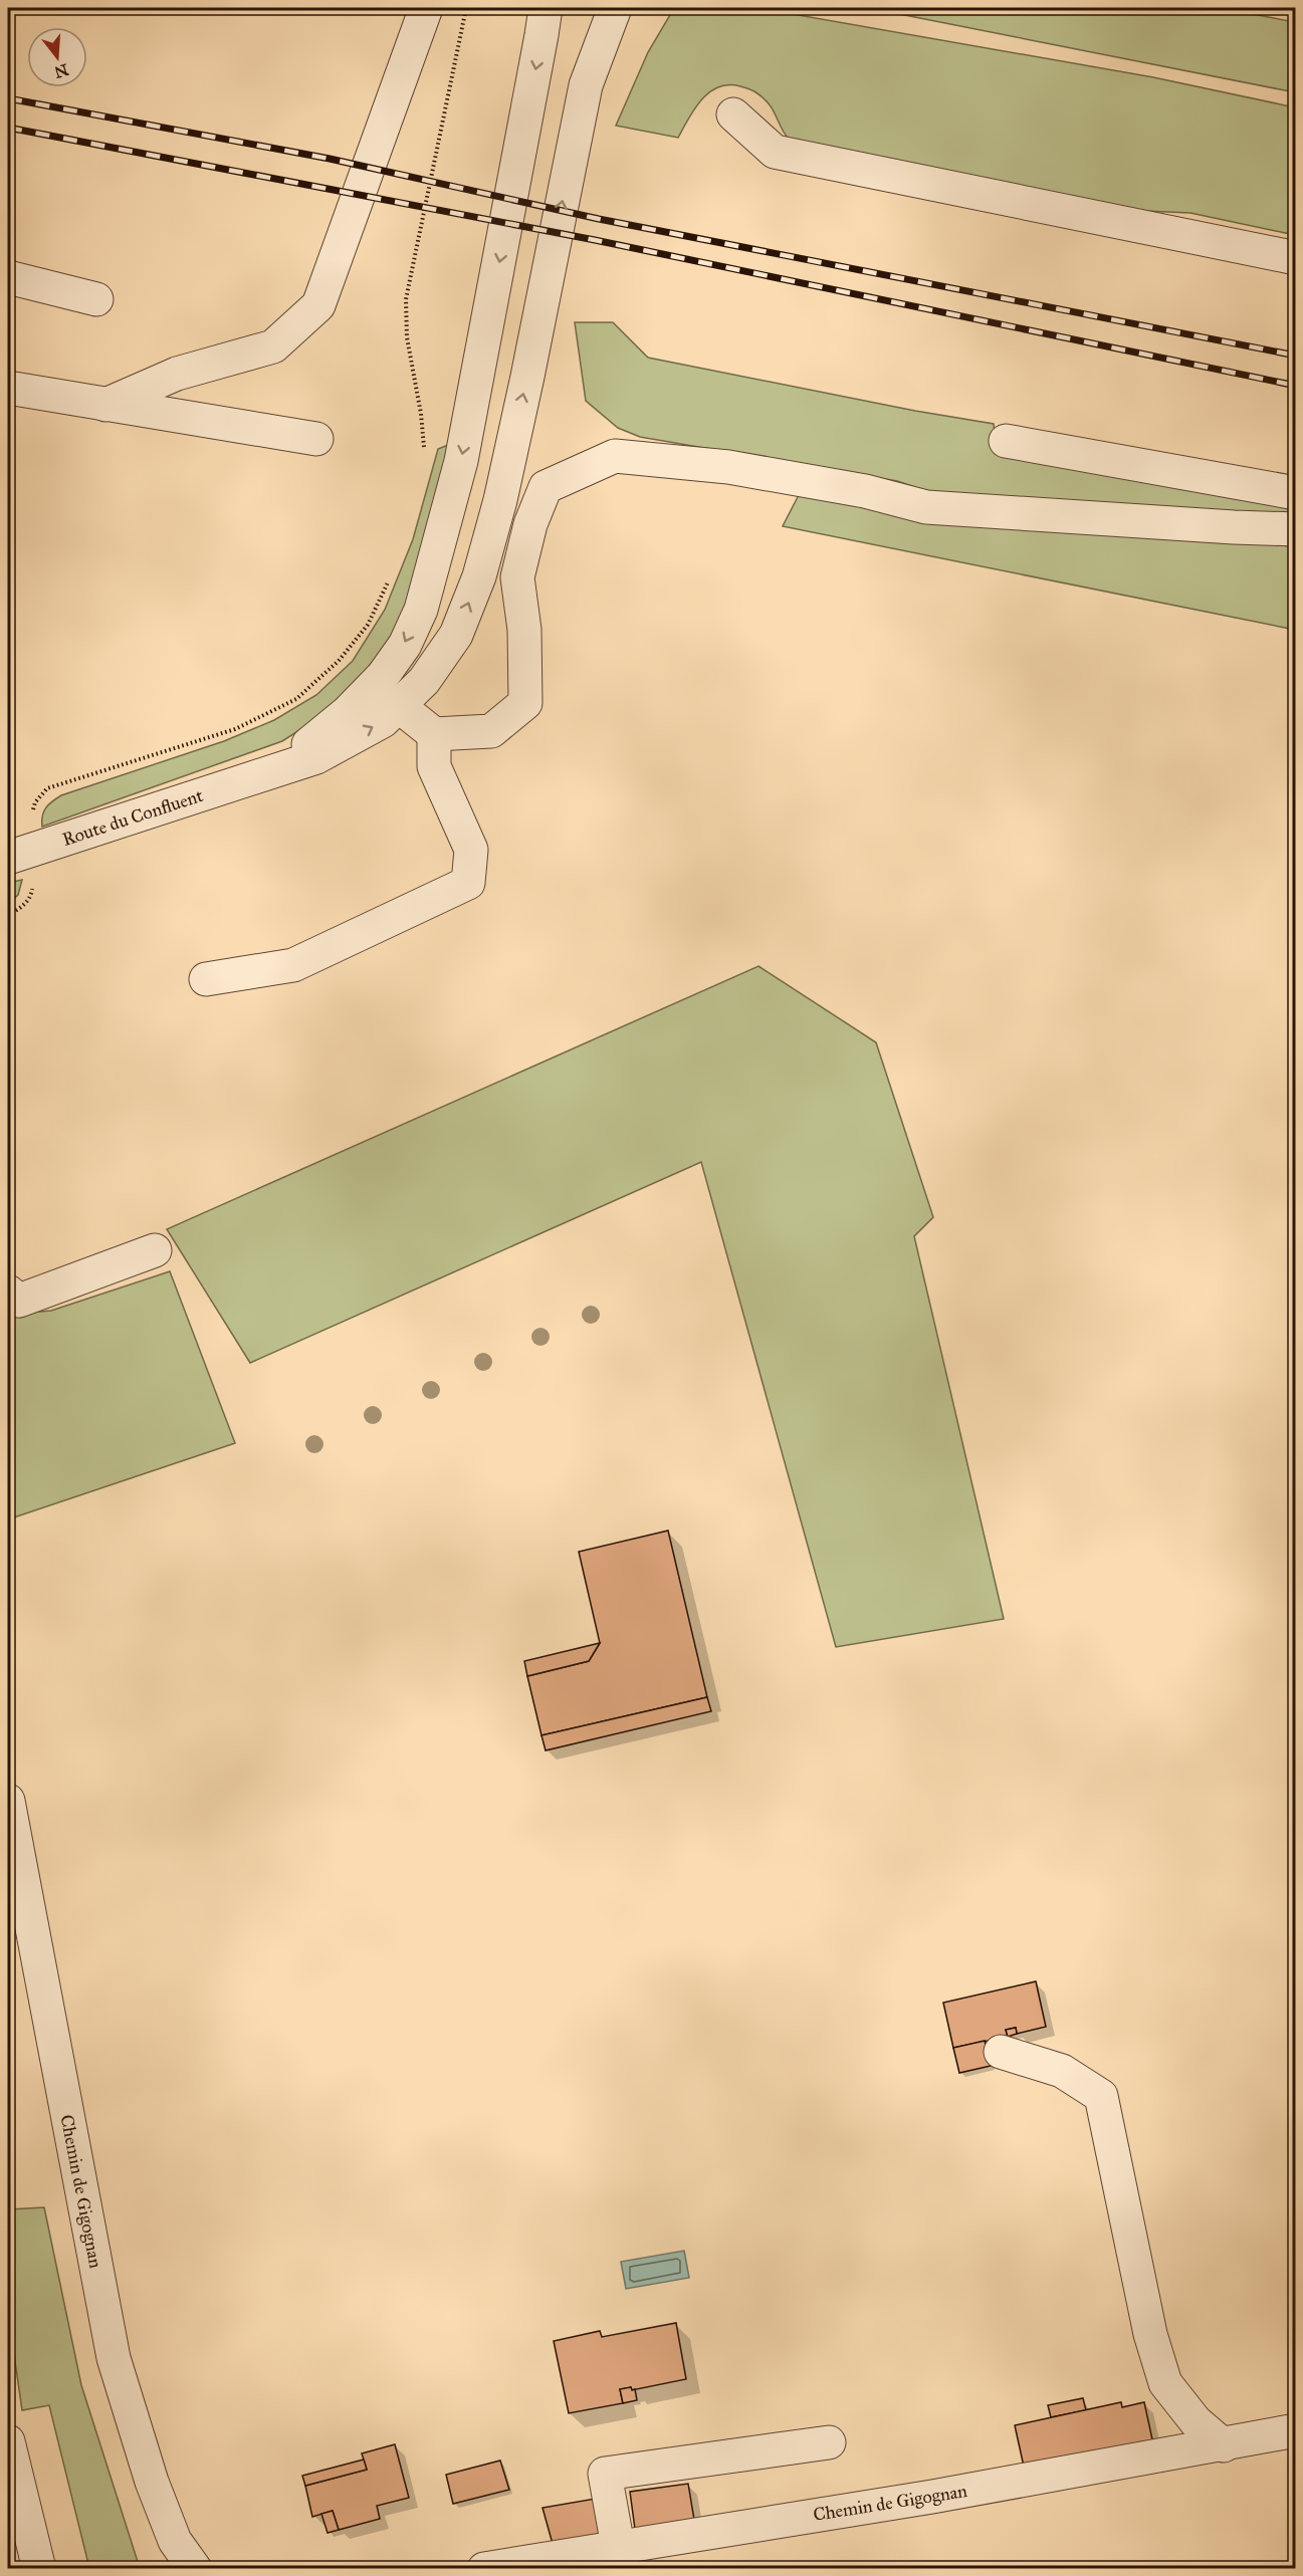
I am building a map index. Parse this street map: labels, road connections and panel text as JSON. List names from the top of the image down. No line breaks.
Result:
{"streets":{"street":["Route du Confluent","Chemin de Gigognan"]},"north":"bottom"}
